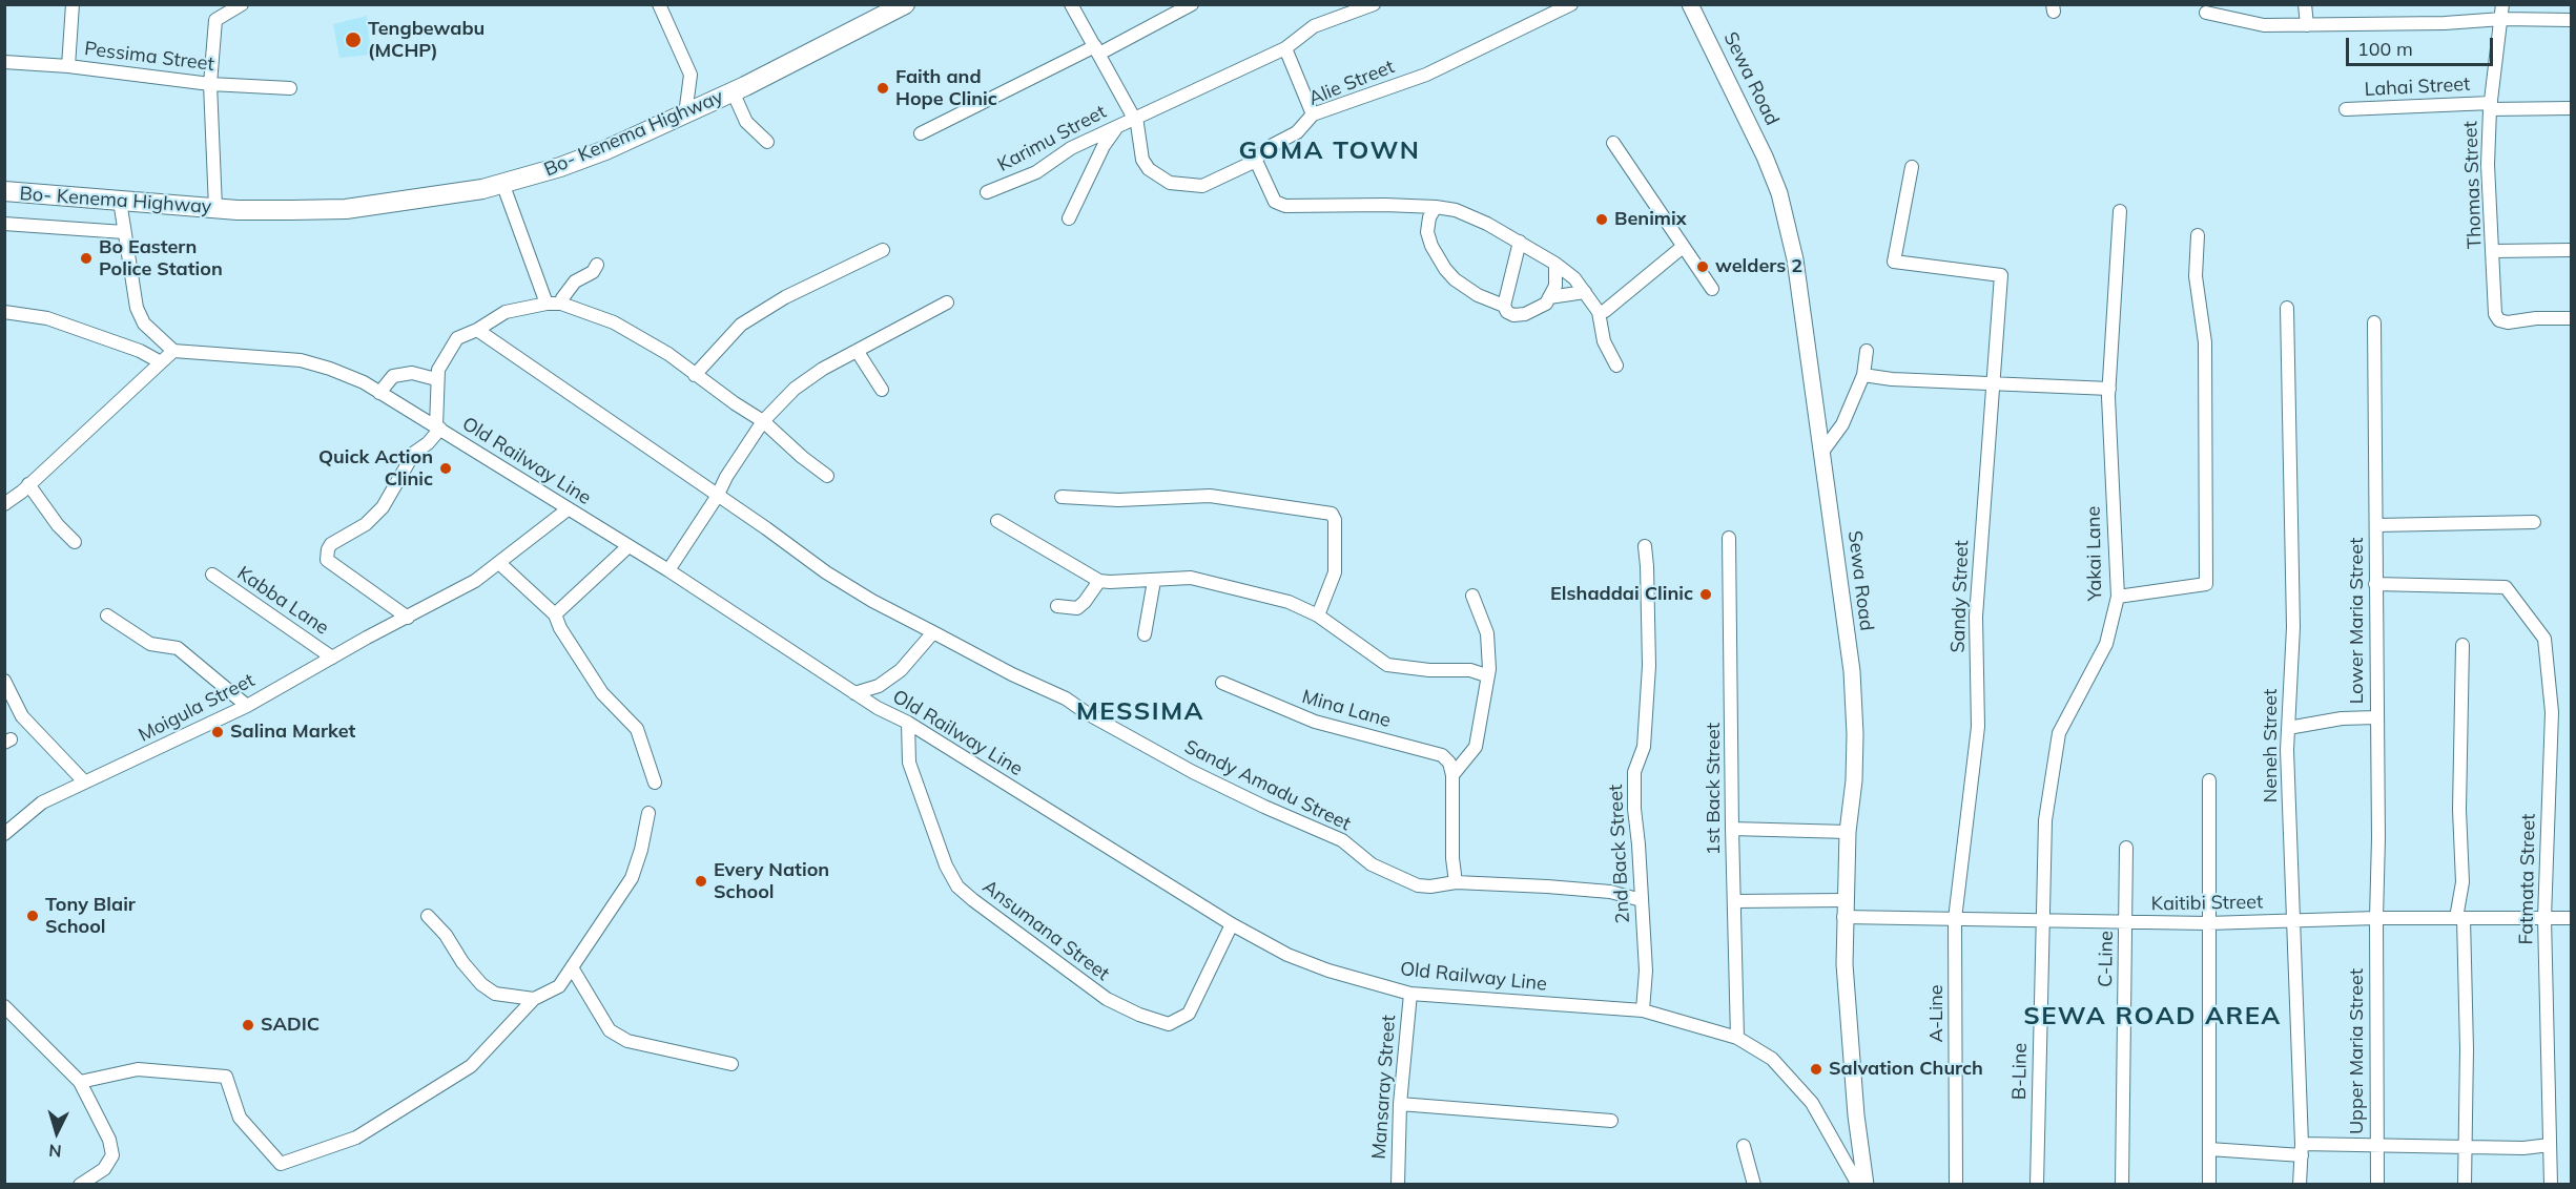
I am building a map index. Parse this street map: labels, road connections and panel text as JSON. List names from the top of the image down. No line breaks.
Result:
{"streets":{"highway":["Bo- Kenema Highway"],"main road":["Sewa Road"],"street":["Pessima Street","Alie Street","Lahai Street","Karimu Street","Thomas Street","Old Railway Line","Yakai Lane","Sandy Street","Kabba Lane","Lower Maria Street","Moigula Street","Mina Lane","Neneh Street","Sandy Amadu Street","1st Back Street","2nd Back Street","Fatmata Street","Kaitibi Street","Ansumana Street","C-Line","A-Line","Upper Maria Street","B-Line","Mansaray Street"]},"crossings":[["Sewa Road","Kaitibi Street"],["Alie Street","Karimu Street"],["Lahai Street","Thomas Street"],["Old Railway Line","Moigula Street"],["Old Railway Line","1st Back Street"],["Old Railway Line","2nd Back Street"],["Old Railway Line","Ansumana Street"],["Old Railway Line","Mansaray Street"],["Yakai Lane","Kaitibi Street"],["Yakai Lane","B-Line"],["Sandy Street","Kaitibi Street"],["Sandy Street","A-Line"],["Kabba Lane","Moigula Street"],["Lower Maria Street","Fatmata Street"],["Lower Maria Street","Kaitibi Street"],["Lower Maria Street","Upper Maria Street"],["Neneh Street","Kaitibi Street"],["Sandy Amadu Street","2nd Back Street"],["Fatmata Street","Kaitibi Street"],["Kaitibi Street","C-Line"],["Kaitibi Street","A-Line"],["Kaitibi Street","Upper Maria Street"],["Kaitibi Street","B-Line"]],"districts":["GOMA TOWN","MESSIMA","SEWA ROAD AREA"],"places":["Tengbewabu (MCHP)","Faith and Hope Clinic","Benimix","Bo Eastern Police Station","welders 2","Quick Action Clinic","Elshaddai Clinic","Salina Market","Every Nation School","Tony Blair School","SADIC","Salvation Church"],"scale_bar":"100 m","north":"bottom"}
